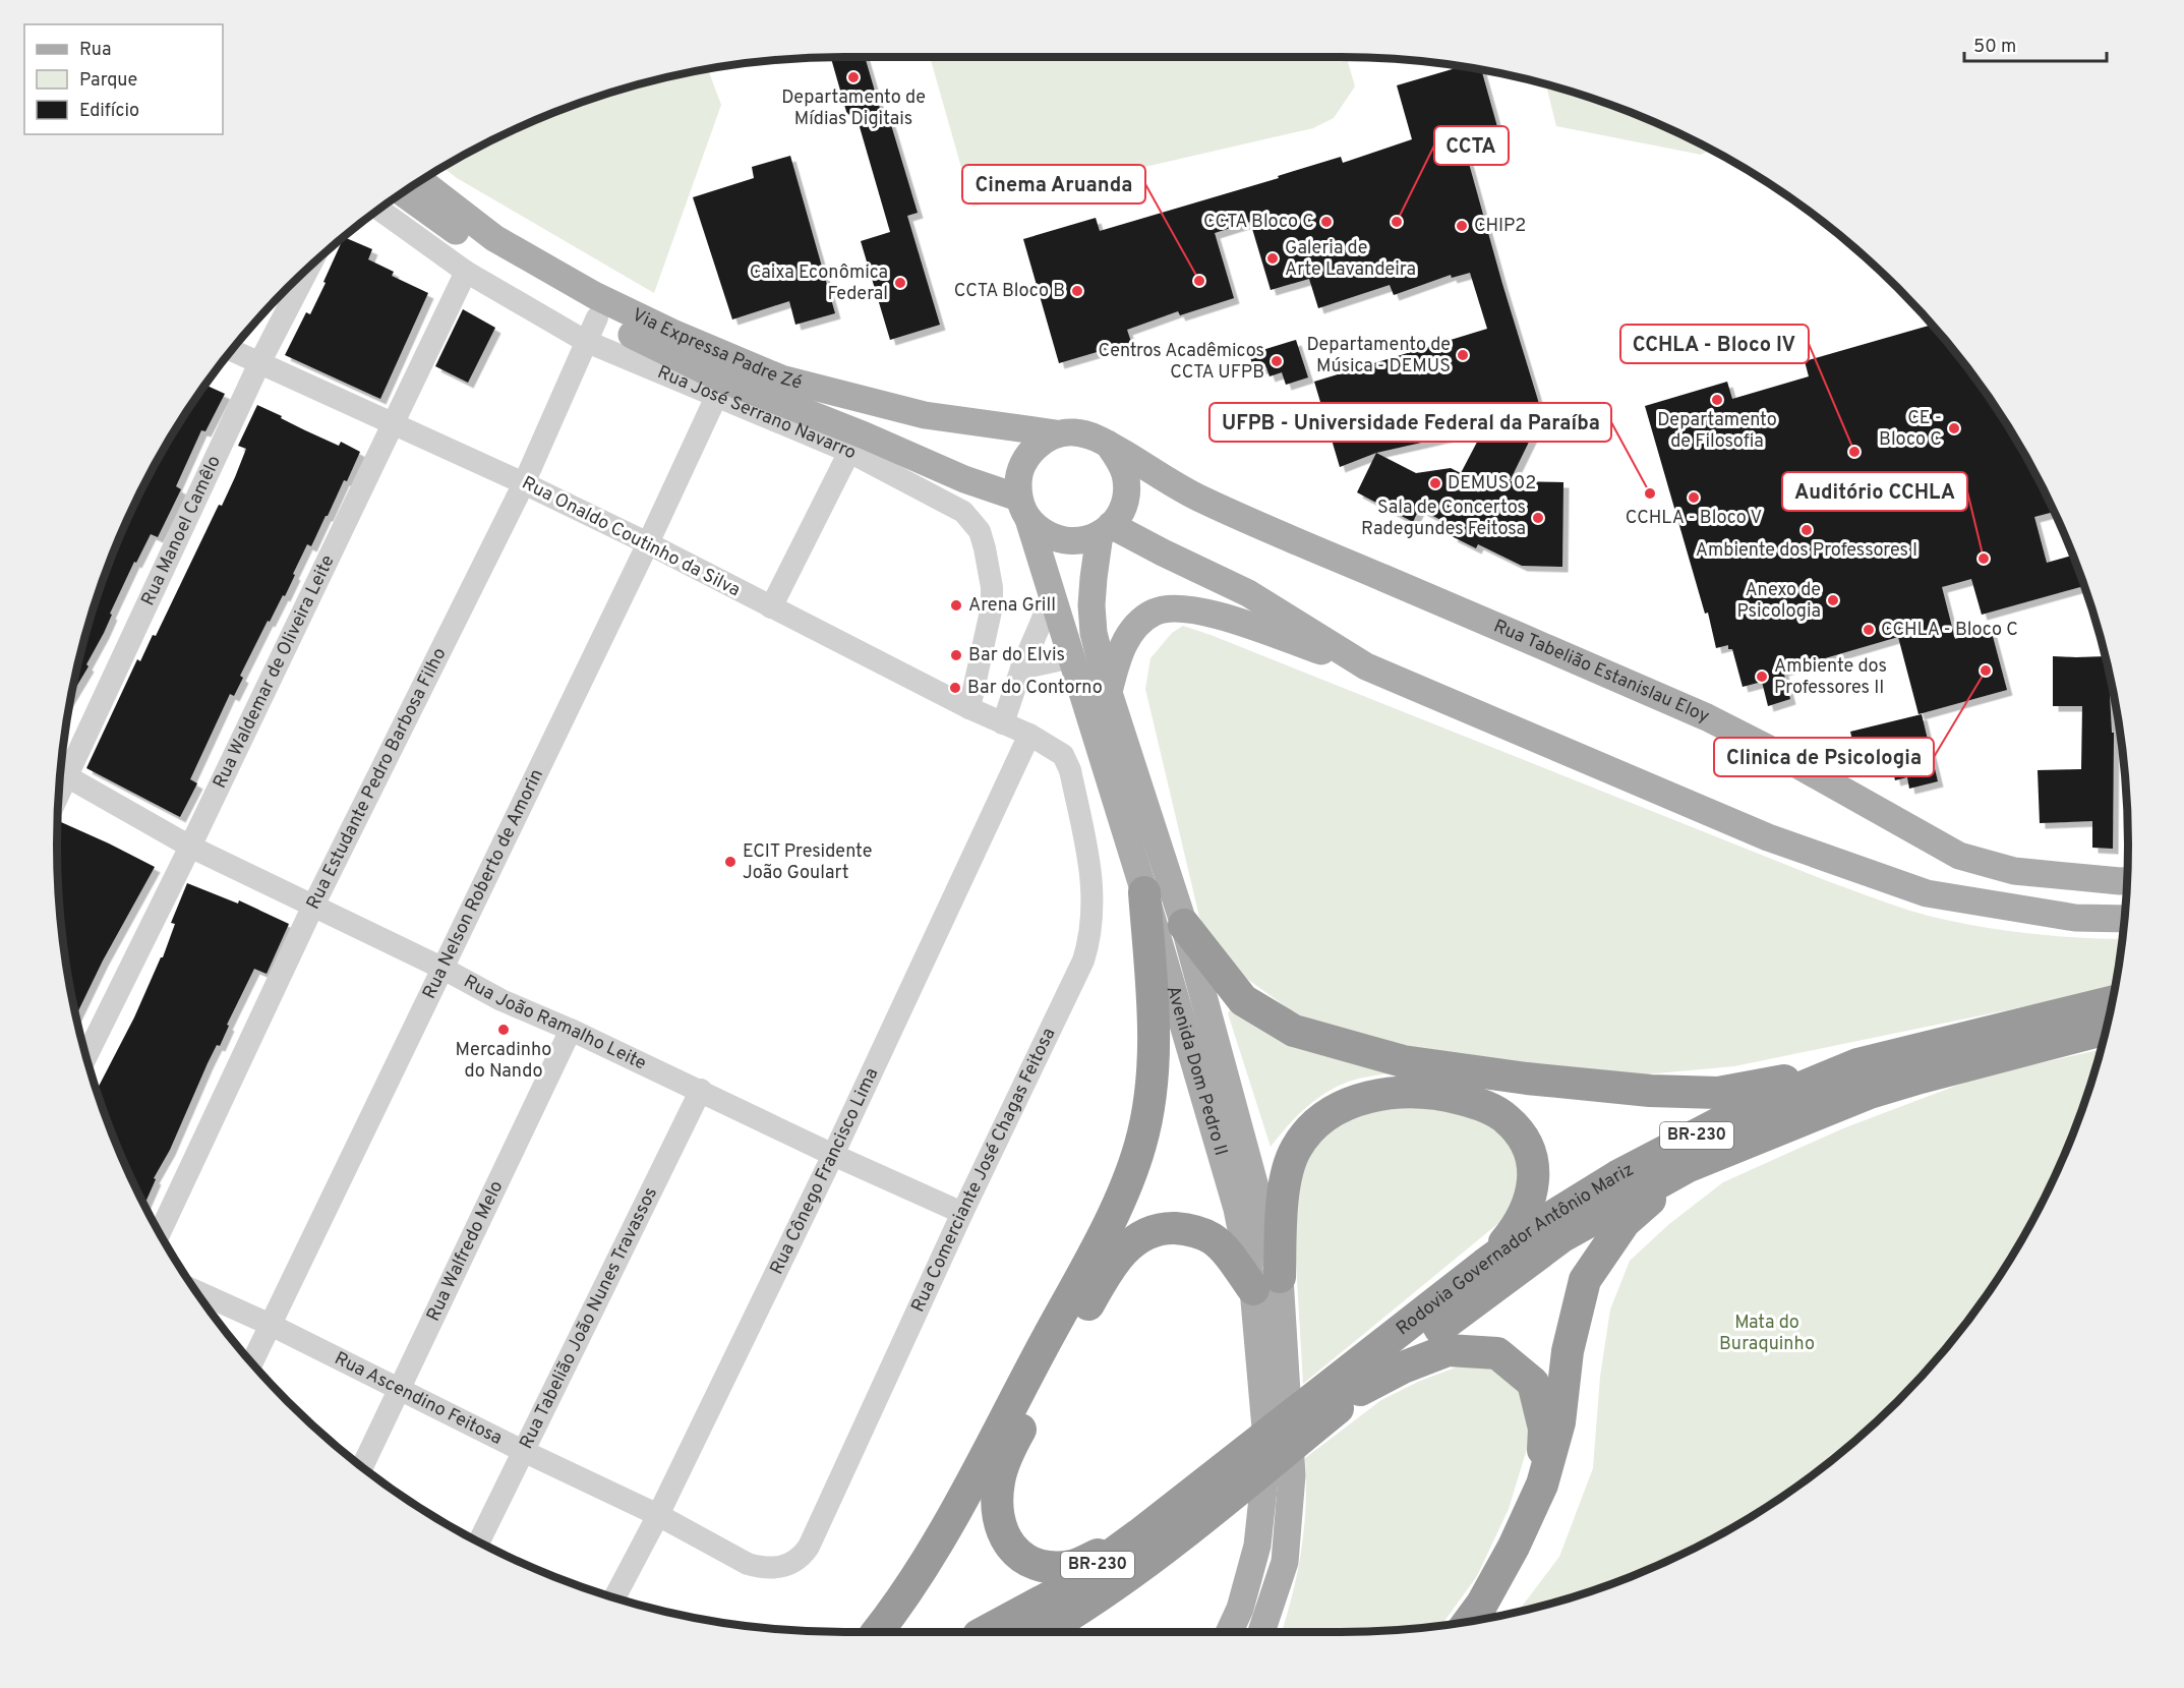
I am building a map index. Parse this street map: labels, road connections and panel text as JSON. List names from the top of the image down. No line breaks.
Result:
{"streets":{"highway":["BR-230","Rodovia Governador Antônio Mariz"],"main road":["Via Expressa Padre Zé","Rua Tabelião Estanislau Eloy","Avenida Dom Pedro II"],"street":["Rua José Serrano Navarro","Rua Manoel Camêlo","Rua Onaldo Coutinho da Silva","Rua Waldemar de Oliveira Leite","Rua Estudante Pedro Barbosa Filho","Rua Nelson Roberto de Amorin","Rua João Ramalho Leite","Rua Comerciante José Chagas Feitosa","Rua Cônego Francisco Lima","Rua Walfredo Melo","Rua Tabelião João Nunes Travassos","Rua Ascendino Feitosa"]},"crossings":[["Via Expressa Padre Zé","Rua José Serrano Navarro"],["Via Expressa Padre Zé","Rua Tabelião Estanislau Eloy"],["Via Expressa Padre Zé","Rua Estudante Pedro Barbosa Filho"],["Via Expressa Padre Zé","Avenida Dom Pedro II"],["Rua José Serrano Navarro","Rua Onaldo Coutinho da Silva"],["Rua José Serrano Navarro","Rua Waldemar de Oliveira Leite"],["Rua José Serrano Navarro","Rua Estudante Pedro Barbosa Filho"],["Rua José Serrano Navarro","Rua Nelson Roberto de Amorin"],["Rua Manoel Camêlo","Rua Onaldo Coutinho da Silva"],["Rua Manoel Camêlo","Rua João Ramalho Leite"],["Rua Onaldo Coutinho da Silva","Rua Waldemar de Oliveira Leite"],["Rua Onaldo Coutinho da Silva","Rua Estudante Pedro Barbosa Filho"],["Rua Onaldo Coutinho da Silva","Rua Nelson Roberto de Amorin"],["Rua Onaldo Coutinho da Silva","Rua Comerciante José Chagas Feitosa"],["Rua Onaldo Coutinho da Silva","Rua Cônego Francisco Lima"],["Rua Waldemar de Oliveira Leite","Rua João Ramalho Leite"],["Rua Tabelião Estanislau Eloy","Avenida Dom Pedro II"],["Rua Estudante Pedro Barbosa Filho","Rua João Ramalho Leite"],["Rua Nelson Roberto de Amorin","Rua João Ramalho Leite"],["Rua Nelson Roberto de Amorin","Rua Ascendino Feitosa"],["Rua João Ramalho Leite","Rua Comerciante José Chagas Feitosa"],["Rua João Ramalho Leite","Rua Cônego Francisco Lima"],["Rua João Ramalho Leite","Rua Walfredo Melo"],["Rua João Ramalho Leite","Rua Tabelião João Nunes Travassos"],["Rua Comerciante José Chagas Feitosa","Rua Cônego Francisco Lima"],["Rua Comerciante José Chagas Feitosa","Rua Ascendino Feitosa"],["Rua Cônego Francisco Lima","Rua Ascendino Feitosa"],["Rua Walfredo Melo","Rua Ascendino Feitosa"],["Rua Tabelião João Nunes Travassos","Rua Ascendino Feitosa"]],"parks":["Mata do Buraquinho"],"places":["Departamento de Mídias Digitais","CCTA Bloco C","CCTA","CHIP2","Galeria de Arte Lavandeira","Cinema Aruanda","Caixa Econômica Federal","CCTA Bloco B","Departamento de Música - DEMUS","Centros Acadêmicos CCTA UFPB","Departamento de Filosofia","CE - Bloco C","CCHLA - Bloco IV","DEMUS 02","UFPB - Universidade Federal da Paraíba","CCHLA - Bloco V","Sala de Concertos Radegundes Feitosa","Ambiente dos Professores I","Auditório CCHLA","Anexo de Psicologia","Arena Grill","CCHLA - Bloco C","Bar do Elvis","Clinica de Psicologia","Ambiente dos Professores II","Bar do Contorno","ECIT Presidente João Goulart","Mercadinho do Nando"],"legend":["Rua","Parque","Edifício"],"scale_bar":"50 m"}
